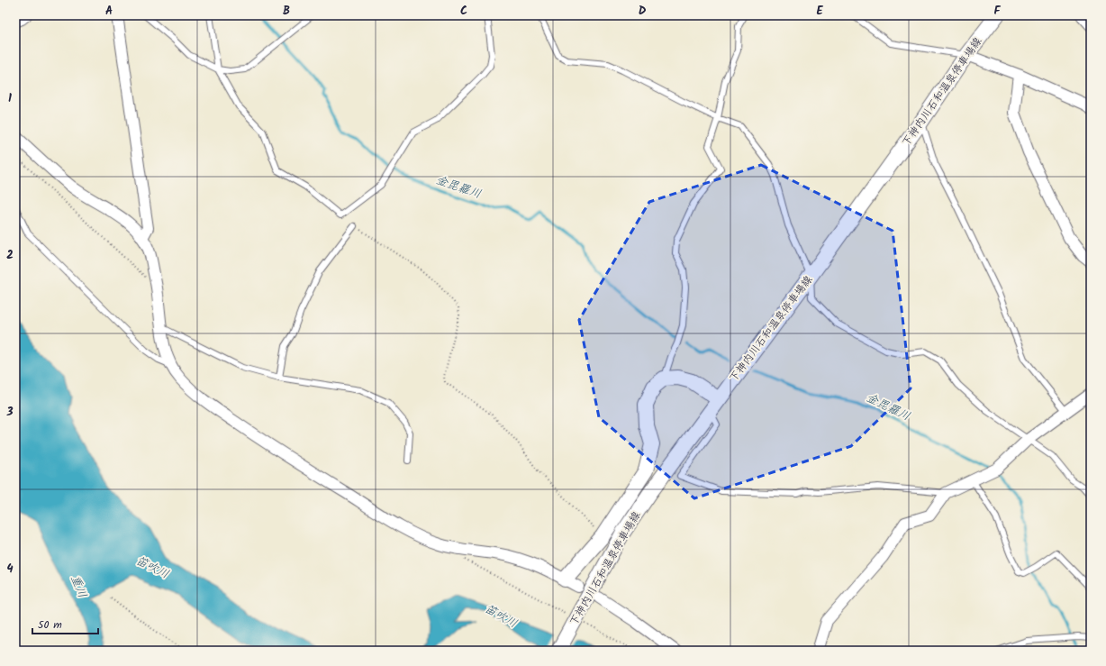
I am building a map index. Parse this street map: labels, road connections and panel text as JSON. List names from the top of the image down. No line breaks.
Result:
{"streets":{"main road":["下神内川石和温泉停車場線"]},"water":["金毘羅川","笛吹川","重川"],"scale_bar":"50 m","grid":{"columns":["A","B","C","D","E","F"],"rows":["1","2","3","4"]}}
